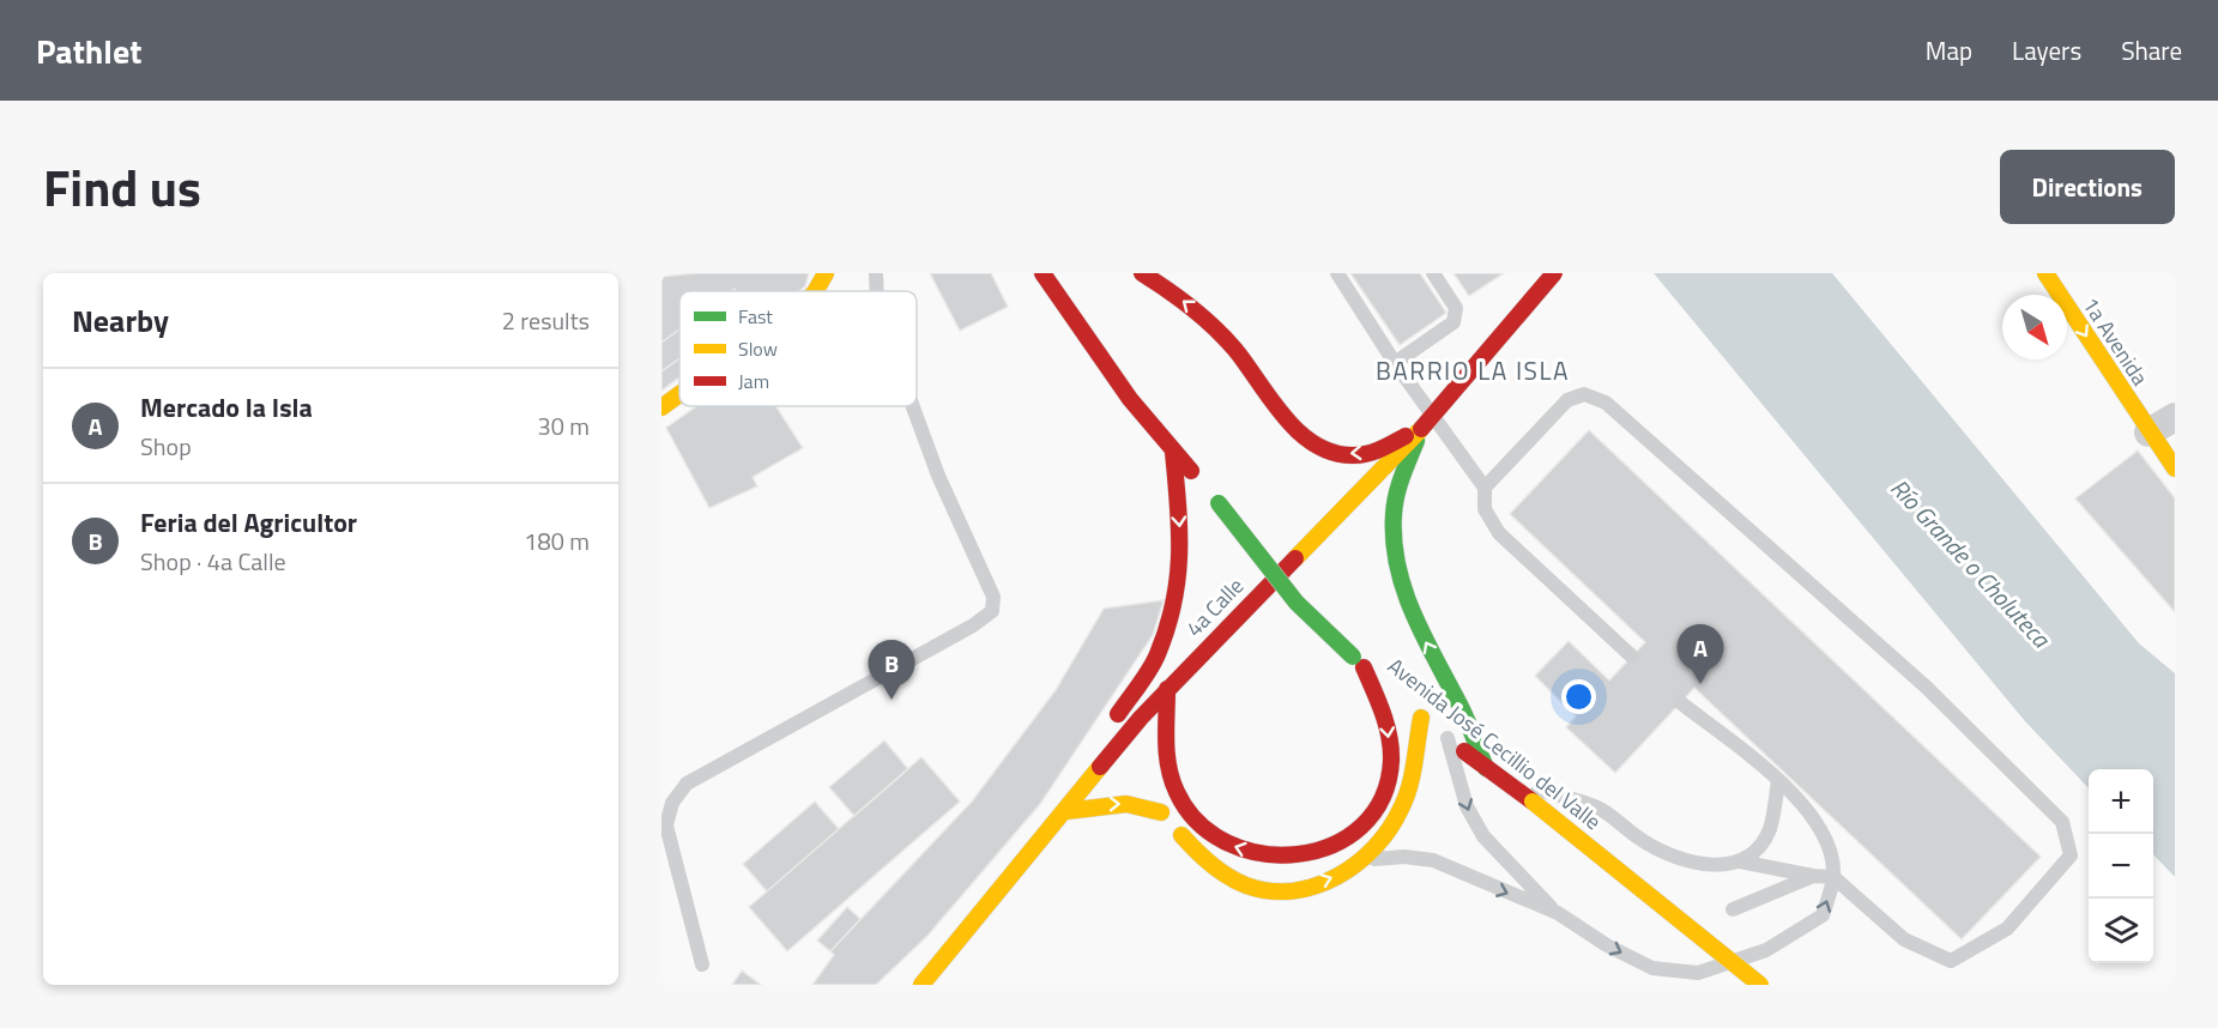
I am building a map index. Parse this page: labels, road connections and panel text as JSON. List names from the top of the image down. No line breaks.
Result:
{"streets":{"street":["1a Avenida","4a Calle","Avenida José Cecillio del Valle"]},"one_way":["1a Avenida"],"districts":["BARRIO LA ISLA"],"water":["Río Grande o Choluteca"],"legend":["Fast","Slow","Jam"],"north":"bottom right","page":{"header":"Pathlet","nav":["Map","Layers","Share"],"title":"Find us","buttons":"Directions","heading":["Nearby","2 results"],"list":[{"mark":"A","name":"Mercado la Isla","note":"Shop","value":"30 m"},{"mark":"B","name":"Feria del Agricultor","note":"Shop · 4a Calle","value":"180 m"}],"pins":["A","B"],"map_buttons":["+","−"]}}
